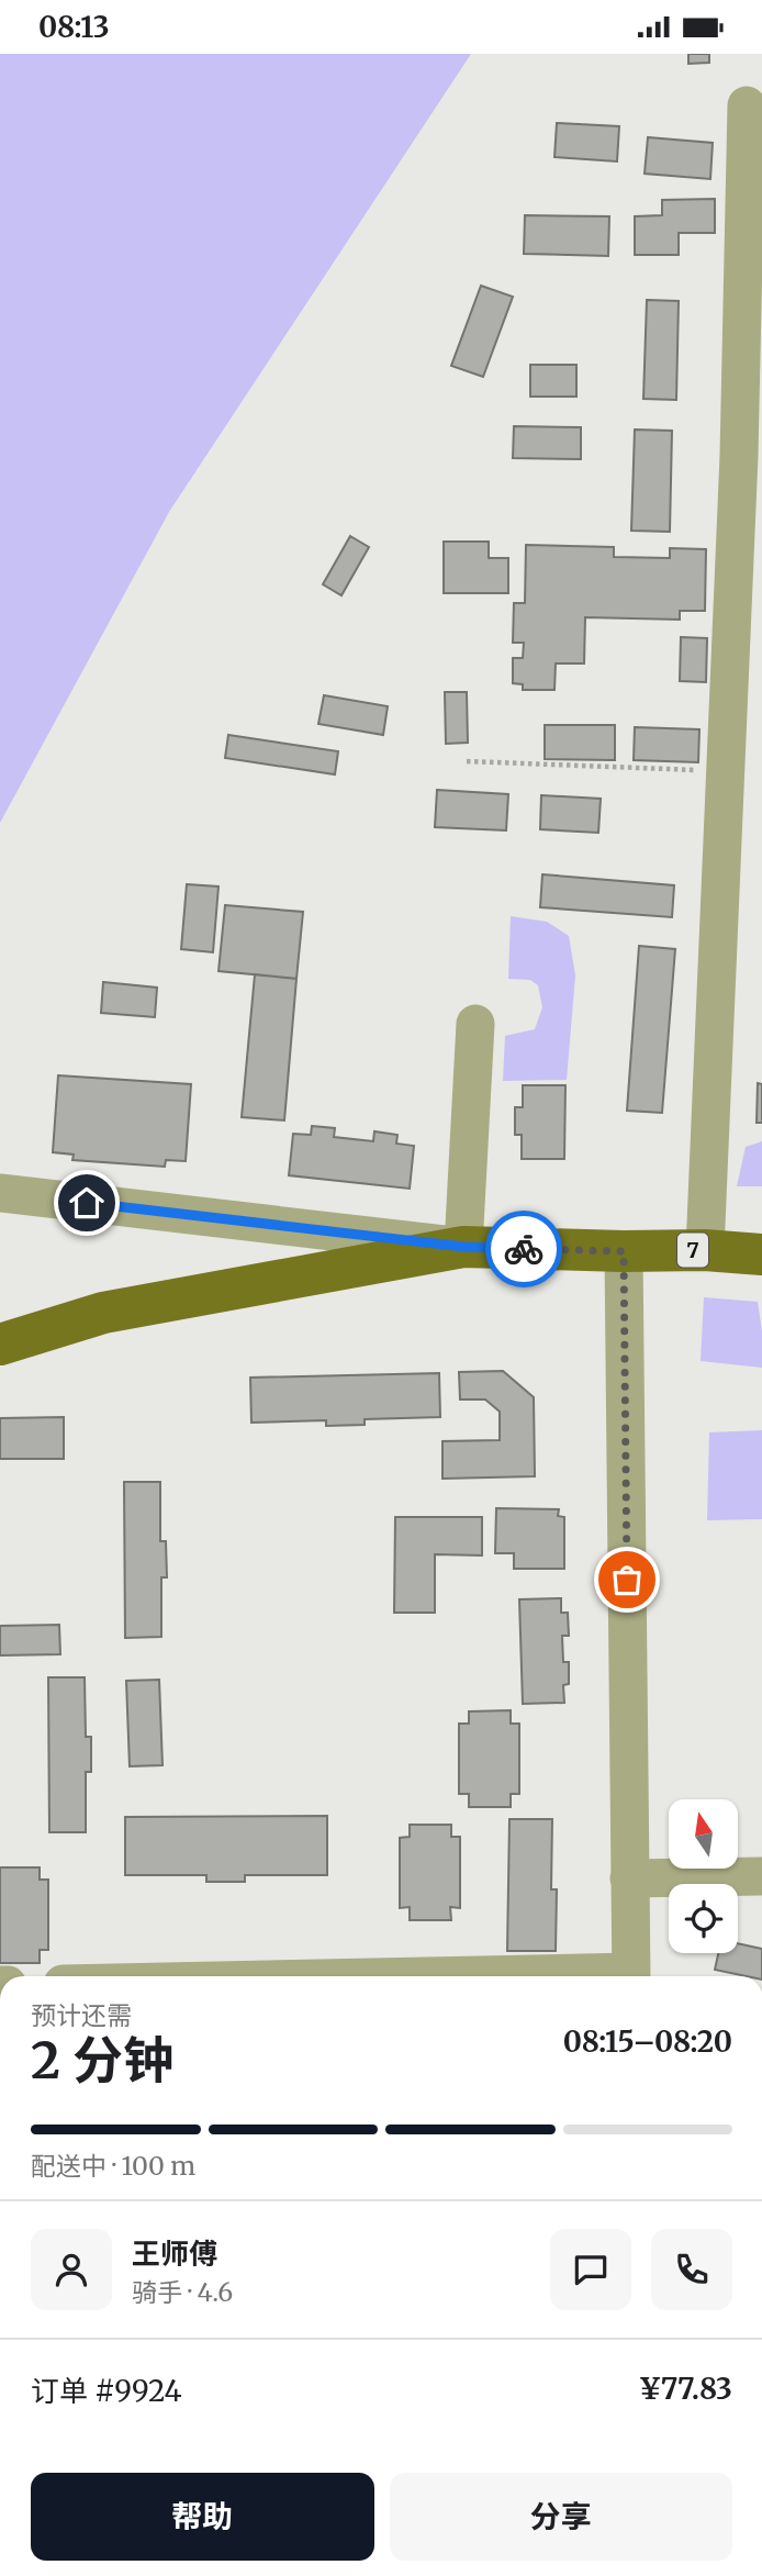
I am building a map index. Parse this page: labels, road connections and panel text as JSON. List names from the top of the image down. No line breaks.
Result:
{"streets":{"main road":["7"]},"north":"top","page":{"status":"08:13","heading":["2 分钟","预计还需","08:15–08:20"],"panel":["王师傅","骑手 · 4.6","订单 #9924","¥77.83"],"bar":"配送中 · 100 m","buttons":["帮助","分享"]}}
